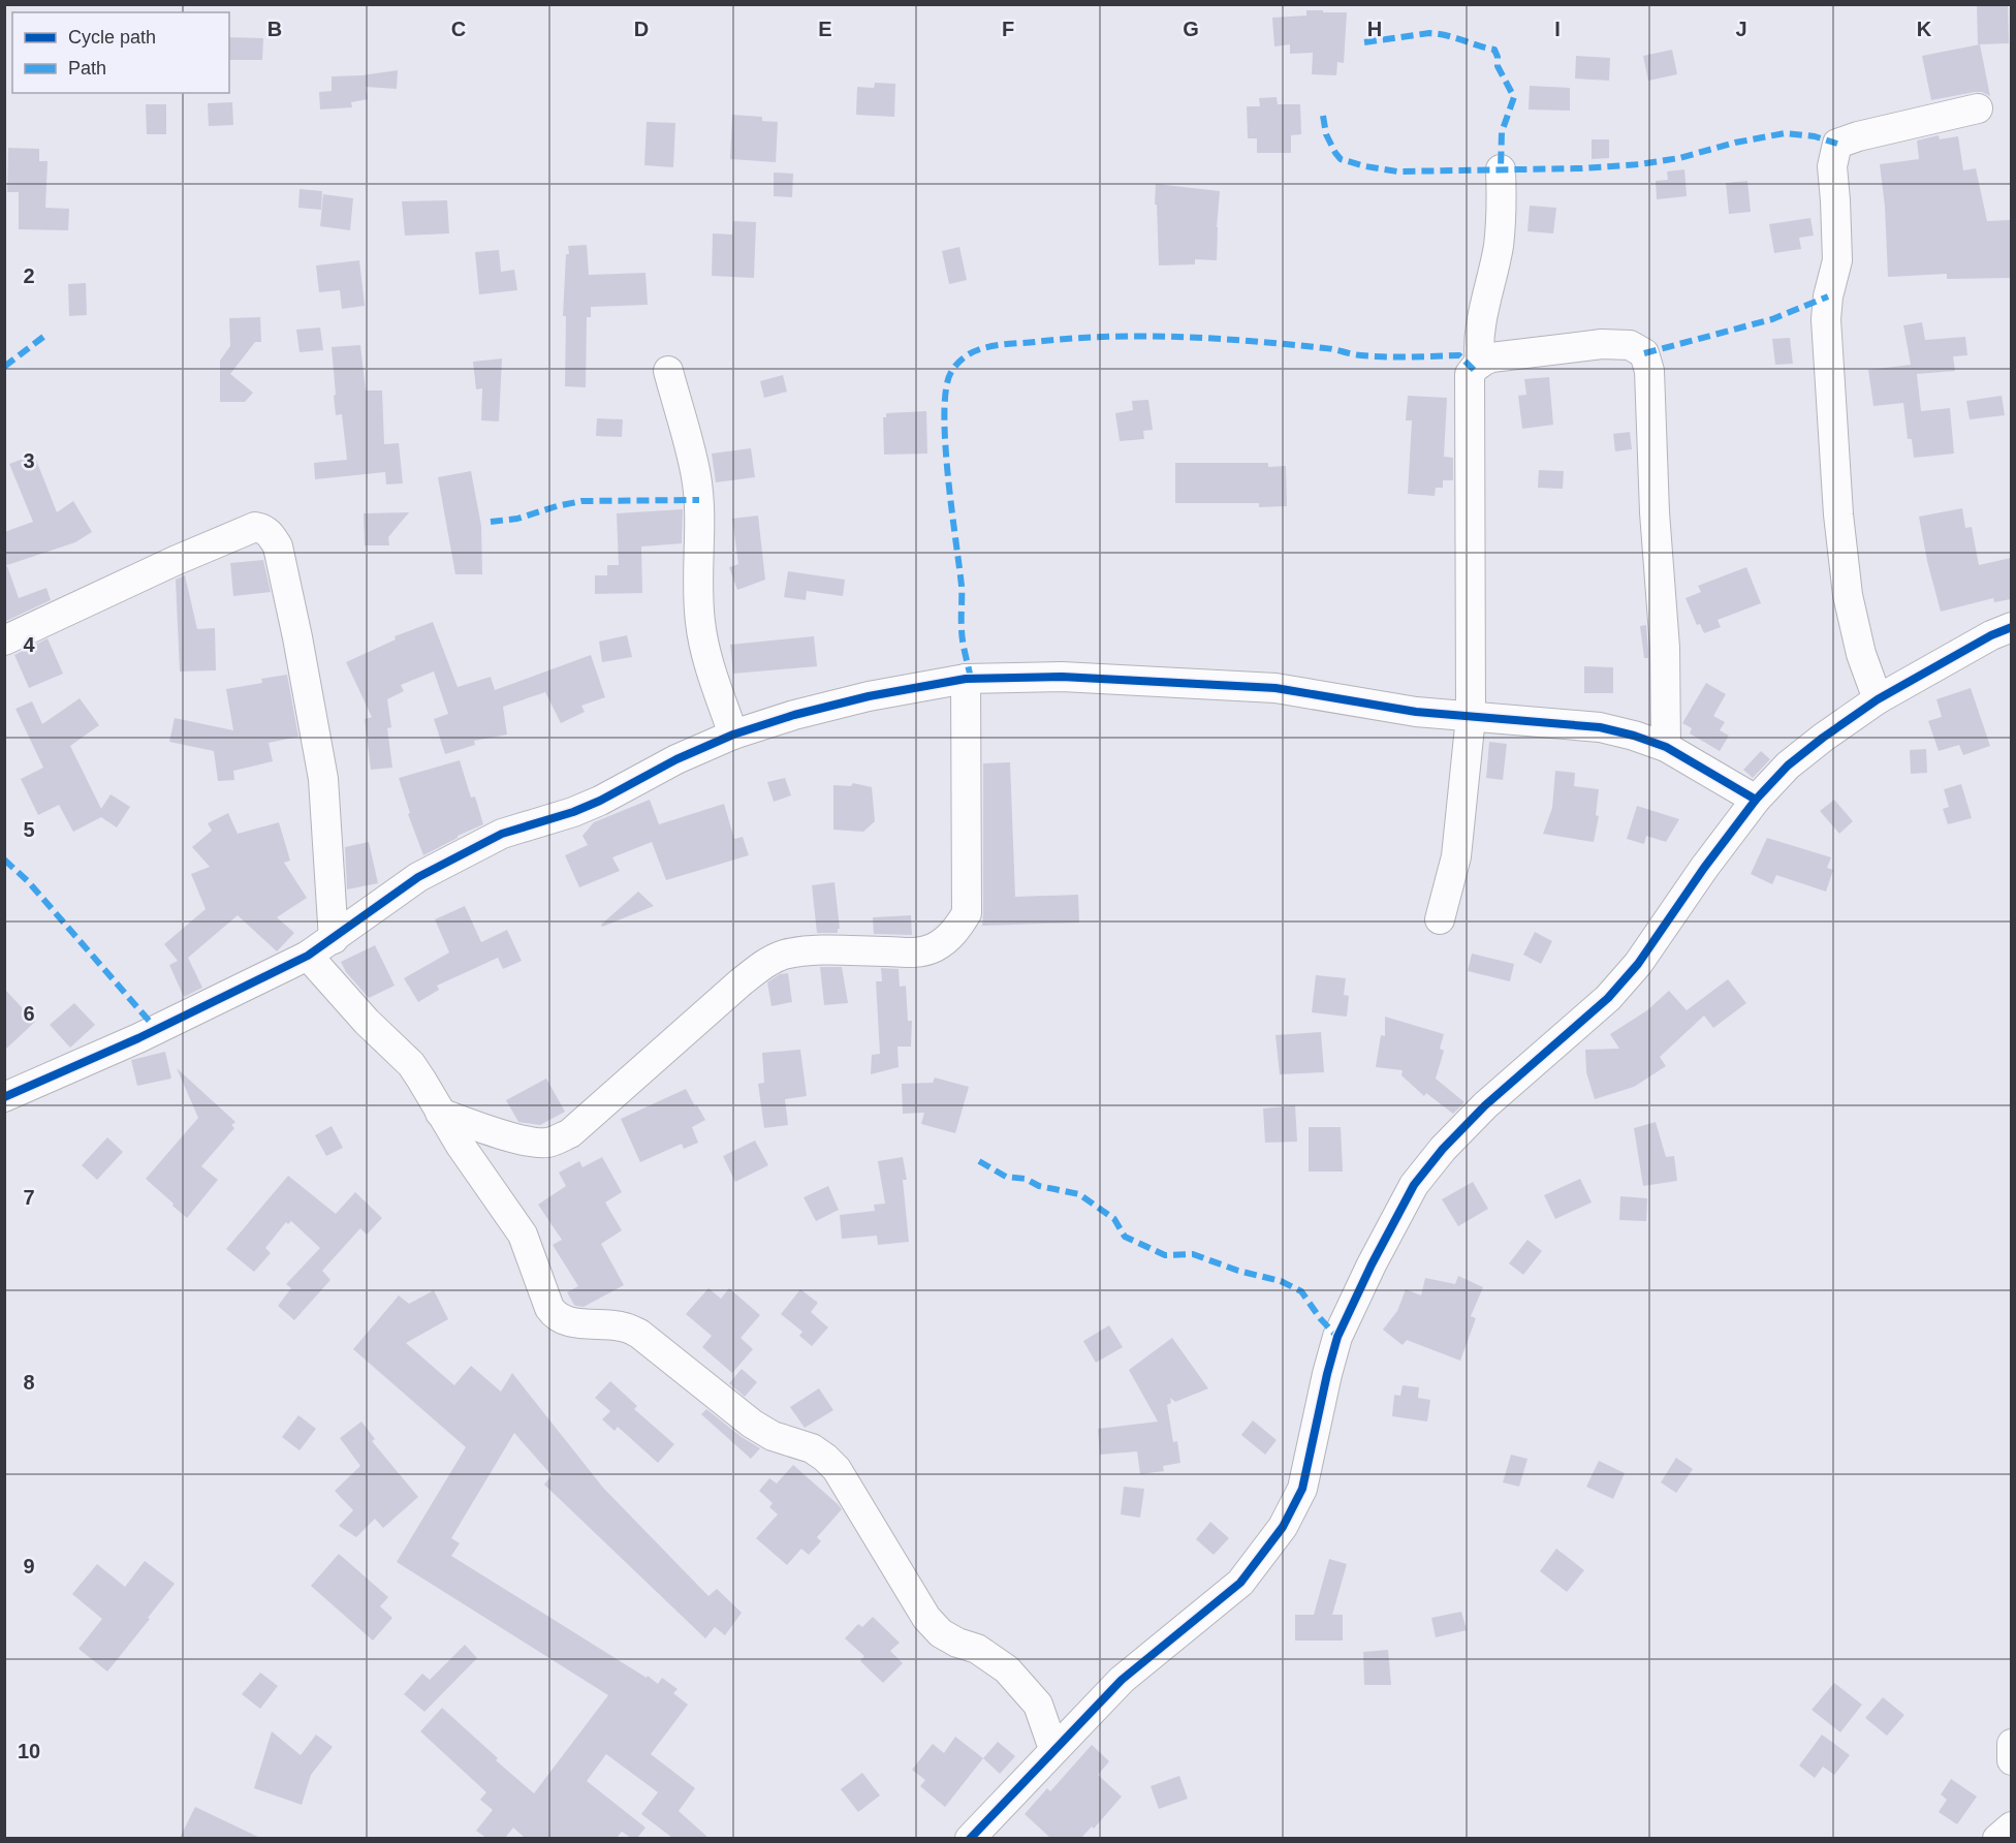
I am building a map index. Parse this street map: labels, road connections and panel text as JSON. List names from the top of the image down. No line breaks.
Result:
{"legend":["Cycle path","Path"],"grid":{"columns":["B","C","D","E","F","G","H","I","J","K"],"rows":["2","3","4","5","6","7","8","9","10"]}}
